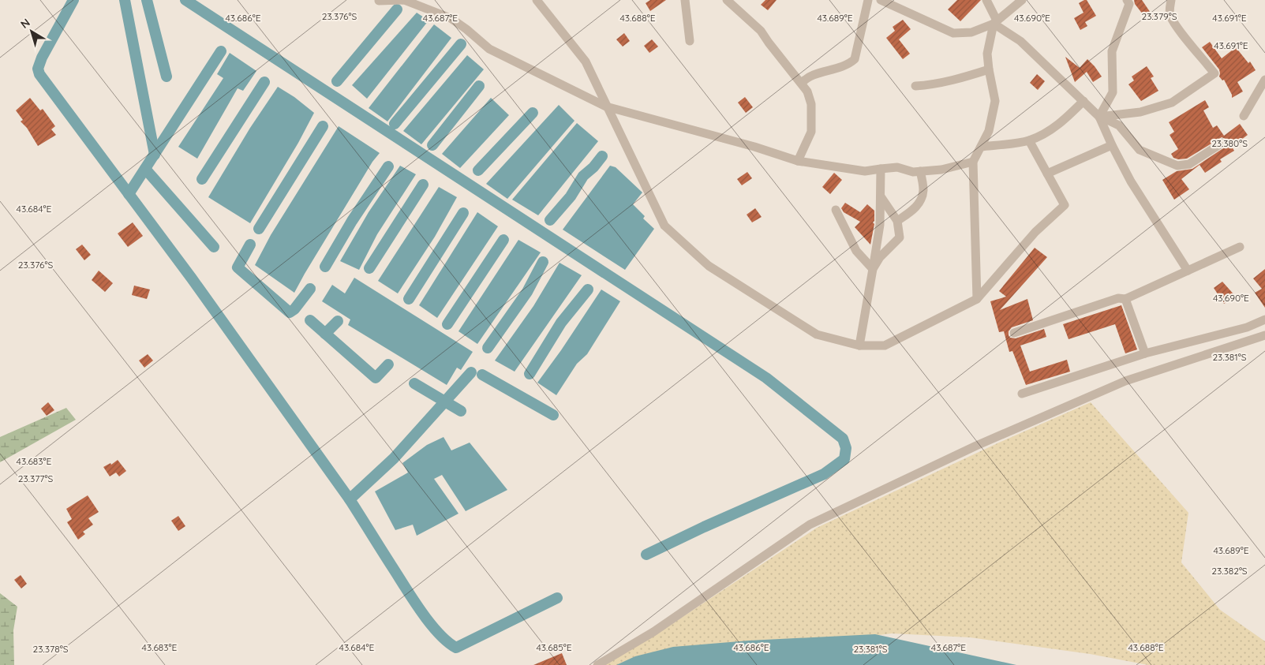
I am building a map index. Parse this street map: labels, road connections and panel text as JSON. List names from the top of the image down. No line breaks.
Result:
{"north":"top left","coordinates":["23.376°S","23.379°S","43.691°E","43.687°E","43.686°E","43.688°E","43.689°E","43.690°E","23.380°S","43.684°E","23.381°S","43.683°E","23.377°S","23.382°S","43.685°E","23.378°S"]}
